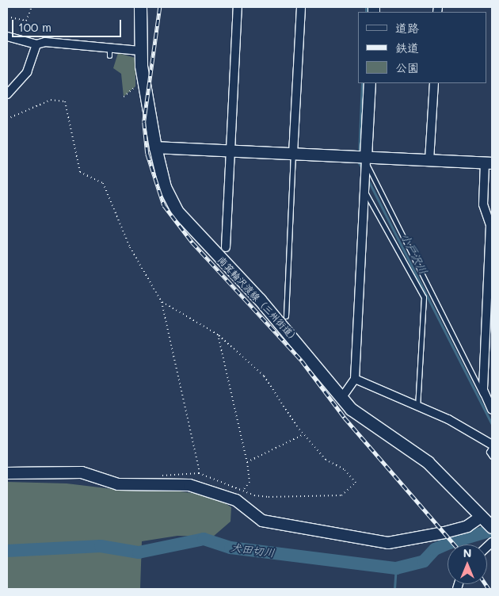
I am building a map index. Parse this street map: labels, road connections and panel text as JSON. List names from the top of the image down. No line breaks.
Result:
{"streets":{"main road":["南箕輪沢渡線（三州街道）"]},"water":["小戸沢川","犬田切川"],"legend":["道路","鉄道","公園"],"scale_bar":"100 m","north":"top"}
